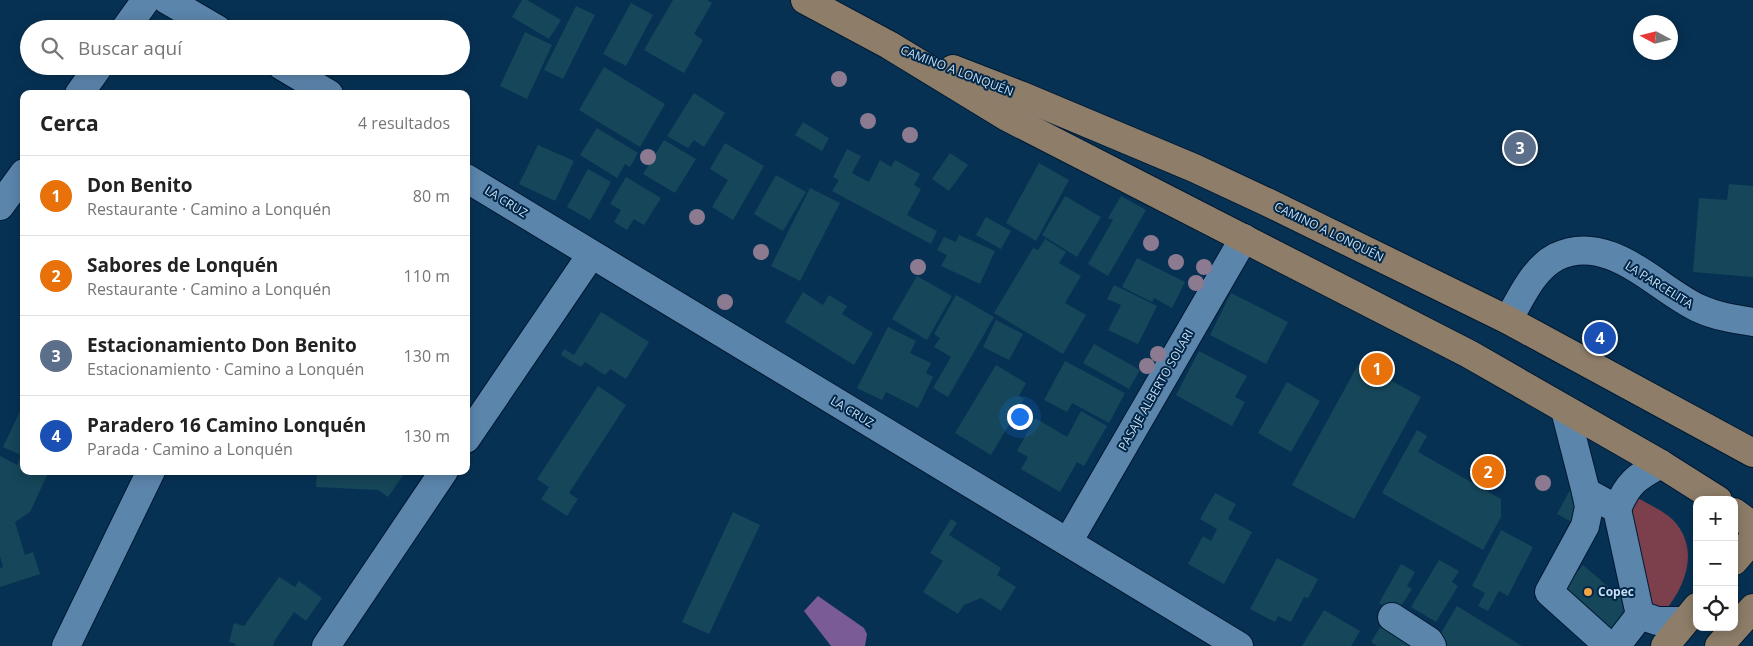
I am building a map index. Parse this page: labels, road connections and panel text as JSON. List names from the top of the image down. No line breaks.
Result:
{"streets":{"main road":["CAMINO A LONQUÉN"],"street":["LA CRUZ","LA PARCELITA","PASAJE ALBERTO SOLARI"]},"crossings":[["CAMINO A LONQUÉN","LA PARCELITA"],["CAMINO A LONQUÉN","PASAJE ALBERTO SOLARI"],["LA CRUZ","PASAJE ALBERTO SOLARI"]],"places":["Copec"],"north":"left","page":{"search":"Buscar aquí","heading":["Cerca","4 resultados"],"pins":["3","4","1","2"],"list":[{"mark":"1","name":"Don Benito","note":"Restaurante · Camino a Lonquén","value":"80 m"},{"mark":"2","name":"Sabores de Lonquén","note":"Restaurante · Camino a Lonquén","value":"110 m"},{"mark":"3","name":"Estacionamiento Don Benito","note":"Estacionamiento · Camino a Lonquén","value":"130 m"},{"mark":"4","name":"Paradero 16 Camino Lonquén","note":"Parada · Camino a Lonquén","value":"130 m"}],"map_buttons":["+","−"]}}
